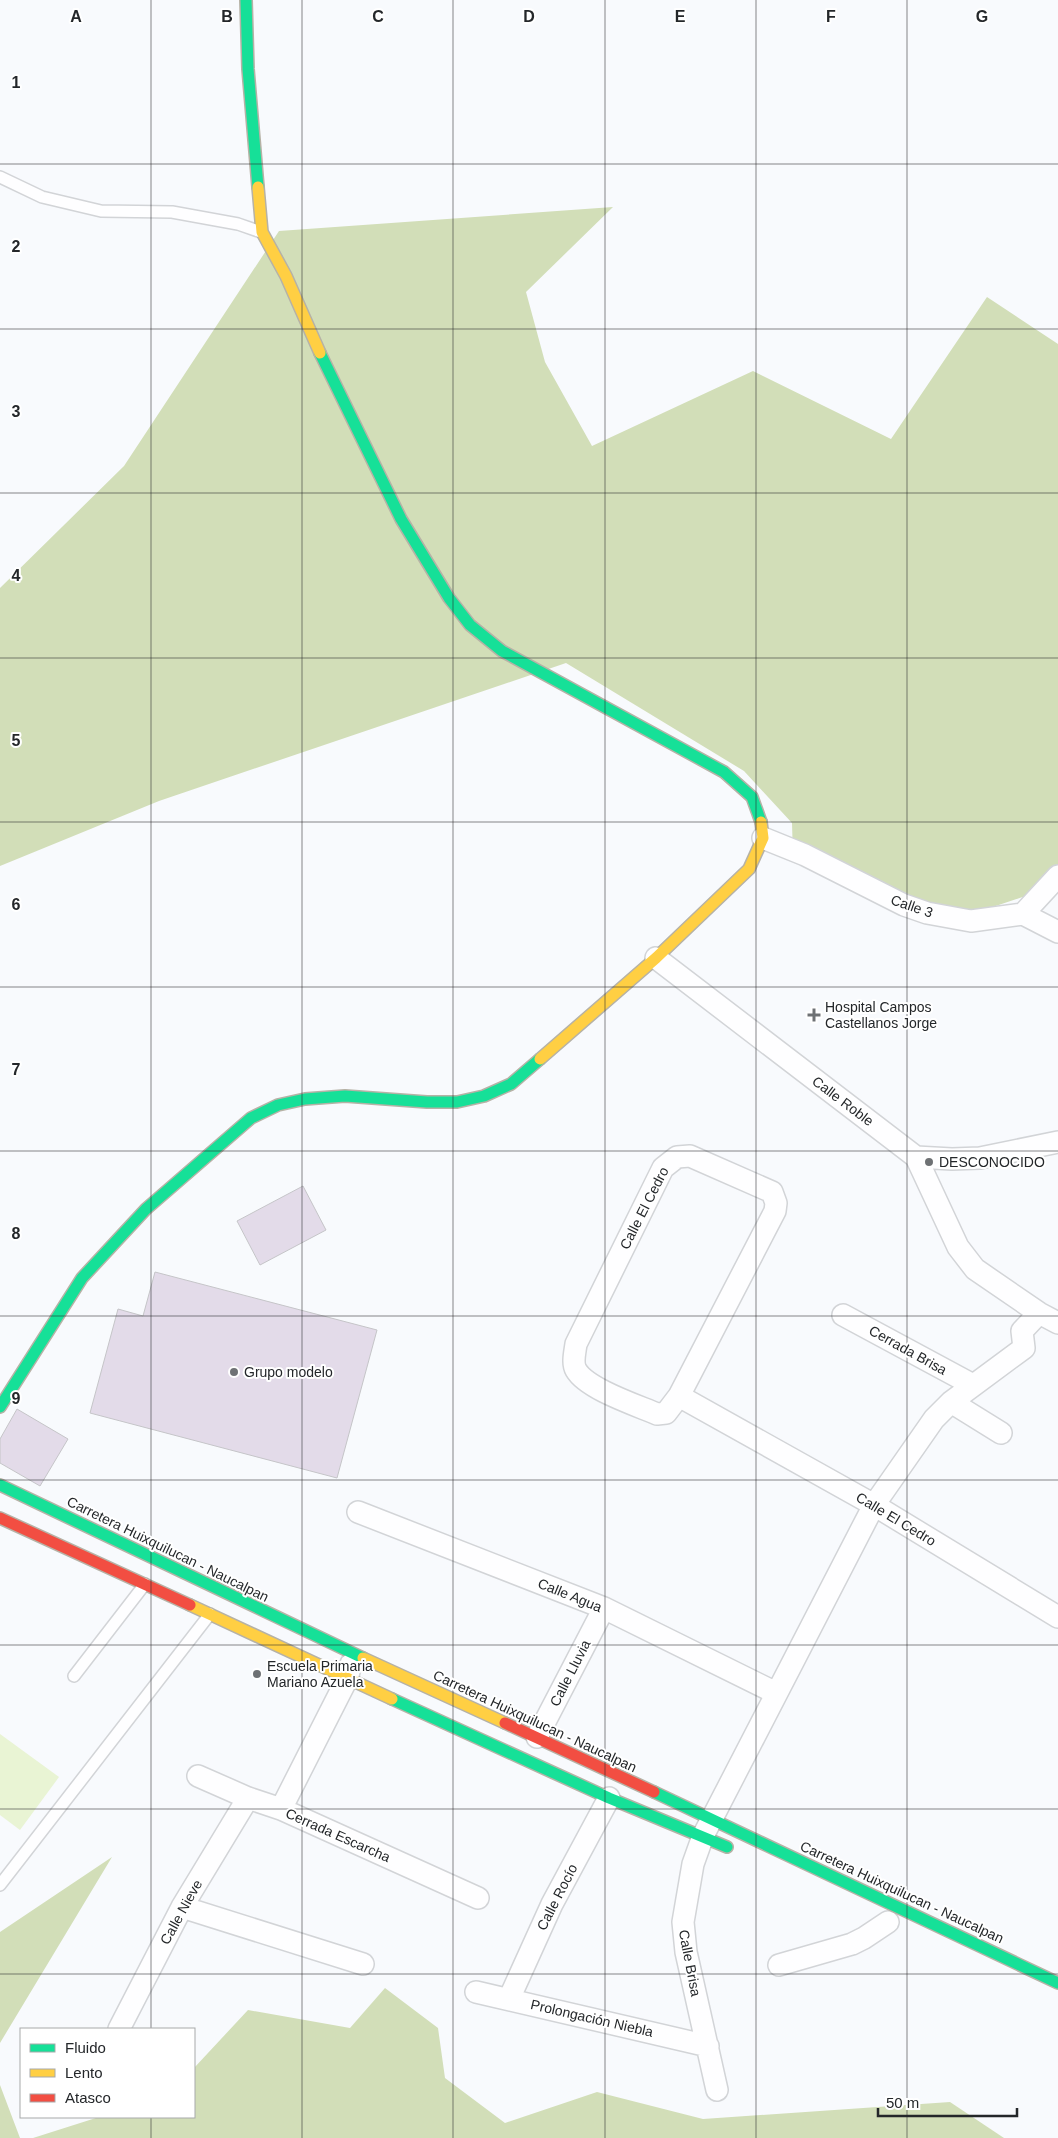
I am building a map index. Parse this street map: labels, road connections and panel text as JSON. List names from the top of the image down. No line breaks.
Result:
{"streets":{"main road":["Carretera Huixquilucan - Naucalpan"],"street":["Calle 3","Calle Roble","Calle El Cedro","Cerrada Brisa","Calle Agua","Calle Lluvia","Cerrada Escarcha","Calle Rocío","Calle Nieve","Calle Brisa","Prolongación Niebla"]},"crossings":[["Calle El Cedro","Calle Brisa"],["Cerrada Brisa","Calle Brisa"],["Carretera Huixquilucan - Naucalpan","Calle Lluvia"],["Carretera Huixquilucan - Naucalpan","Calle Rocío"],["Carretera Huixquilucan - Naucalpan","Calle Brisa"],["Calle Agua","Calle Lluvia"],["Calle Agua","Calle Brisa"],["Cerrada Escarcha","Calle Nieve"],["Calle Rocío","Prolongación Niebla"],["Calle Brisa","Prolongación Niebla"]],"places":{"health":["Hospital Campos Castellanos Jorge"],"other":["DESCONOCIDO","Grupo modelo","Escuela Primaria Mariano Azuela"]},"legend":["Fluido","Lento","Atasco"],"scale_bar":"50 m","grid":{"columns":["A","B","C","D","E","F","G"],"rows":["1","2","3","4","5","6","7","8","9"]}}
